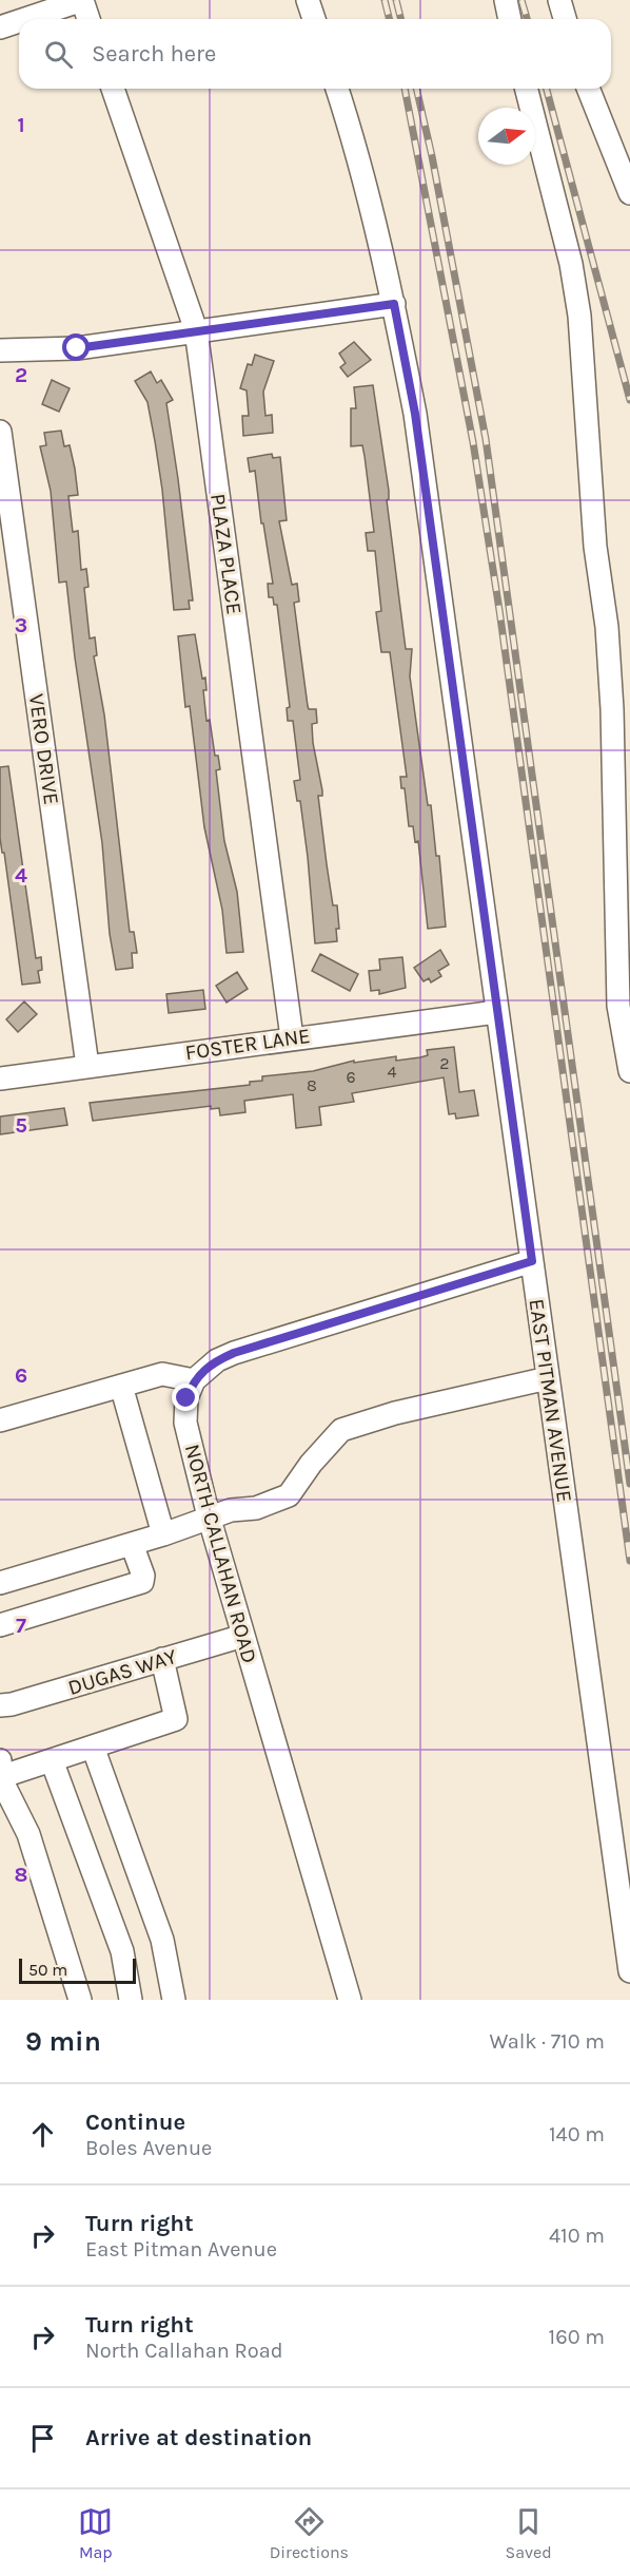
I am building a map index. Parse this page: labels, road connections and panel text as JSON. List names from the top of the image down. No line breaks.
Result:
{"streets":{"street":["PLAZA PLACE","VERO DRIVE","FOSTER LANE","EAST PITMAN AVENUE","NORTH CALLAHAN ROAD","DUGAS WAY"]},"crossings":[["PLAZA PLACE","FOSTER LANE"],["VERO DRIVE","FOSTER LANE"],["FOSTER LANE","EAST PITMAN AVENUE"],["NORTH CALLAHAN ROAD","DUGAS WAY"]],"house_numbers":["2","4","6","8"],"scale_bar":"50 m","north":"right","page":{"search":"Search here","scale":"50 m","heading":["9 min","Walk · 710 m"],"list":[["Continue","Boles Avenue","140 m"],["Turn right","East Pitman Avenue","410 m"],["Turn right","North Callahan Road","160 m"],"Arrive at destination"],"nav":["Map","Directions","Saved"]},"grid":{"rows":["1","2","3","4","5","6","7","8"]}}
